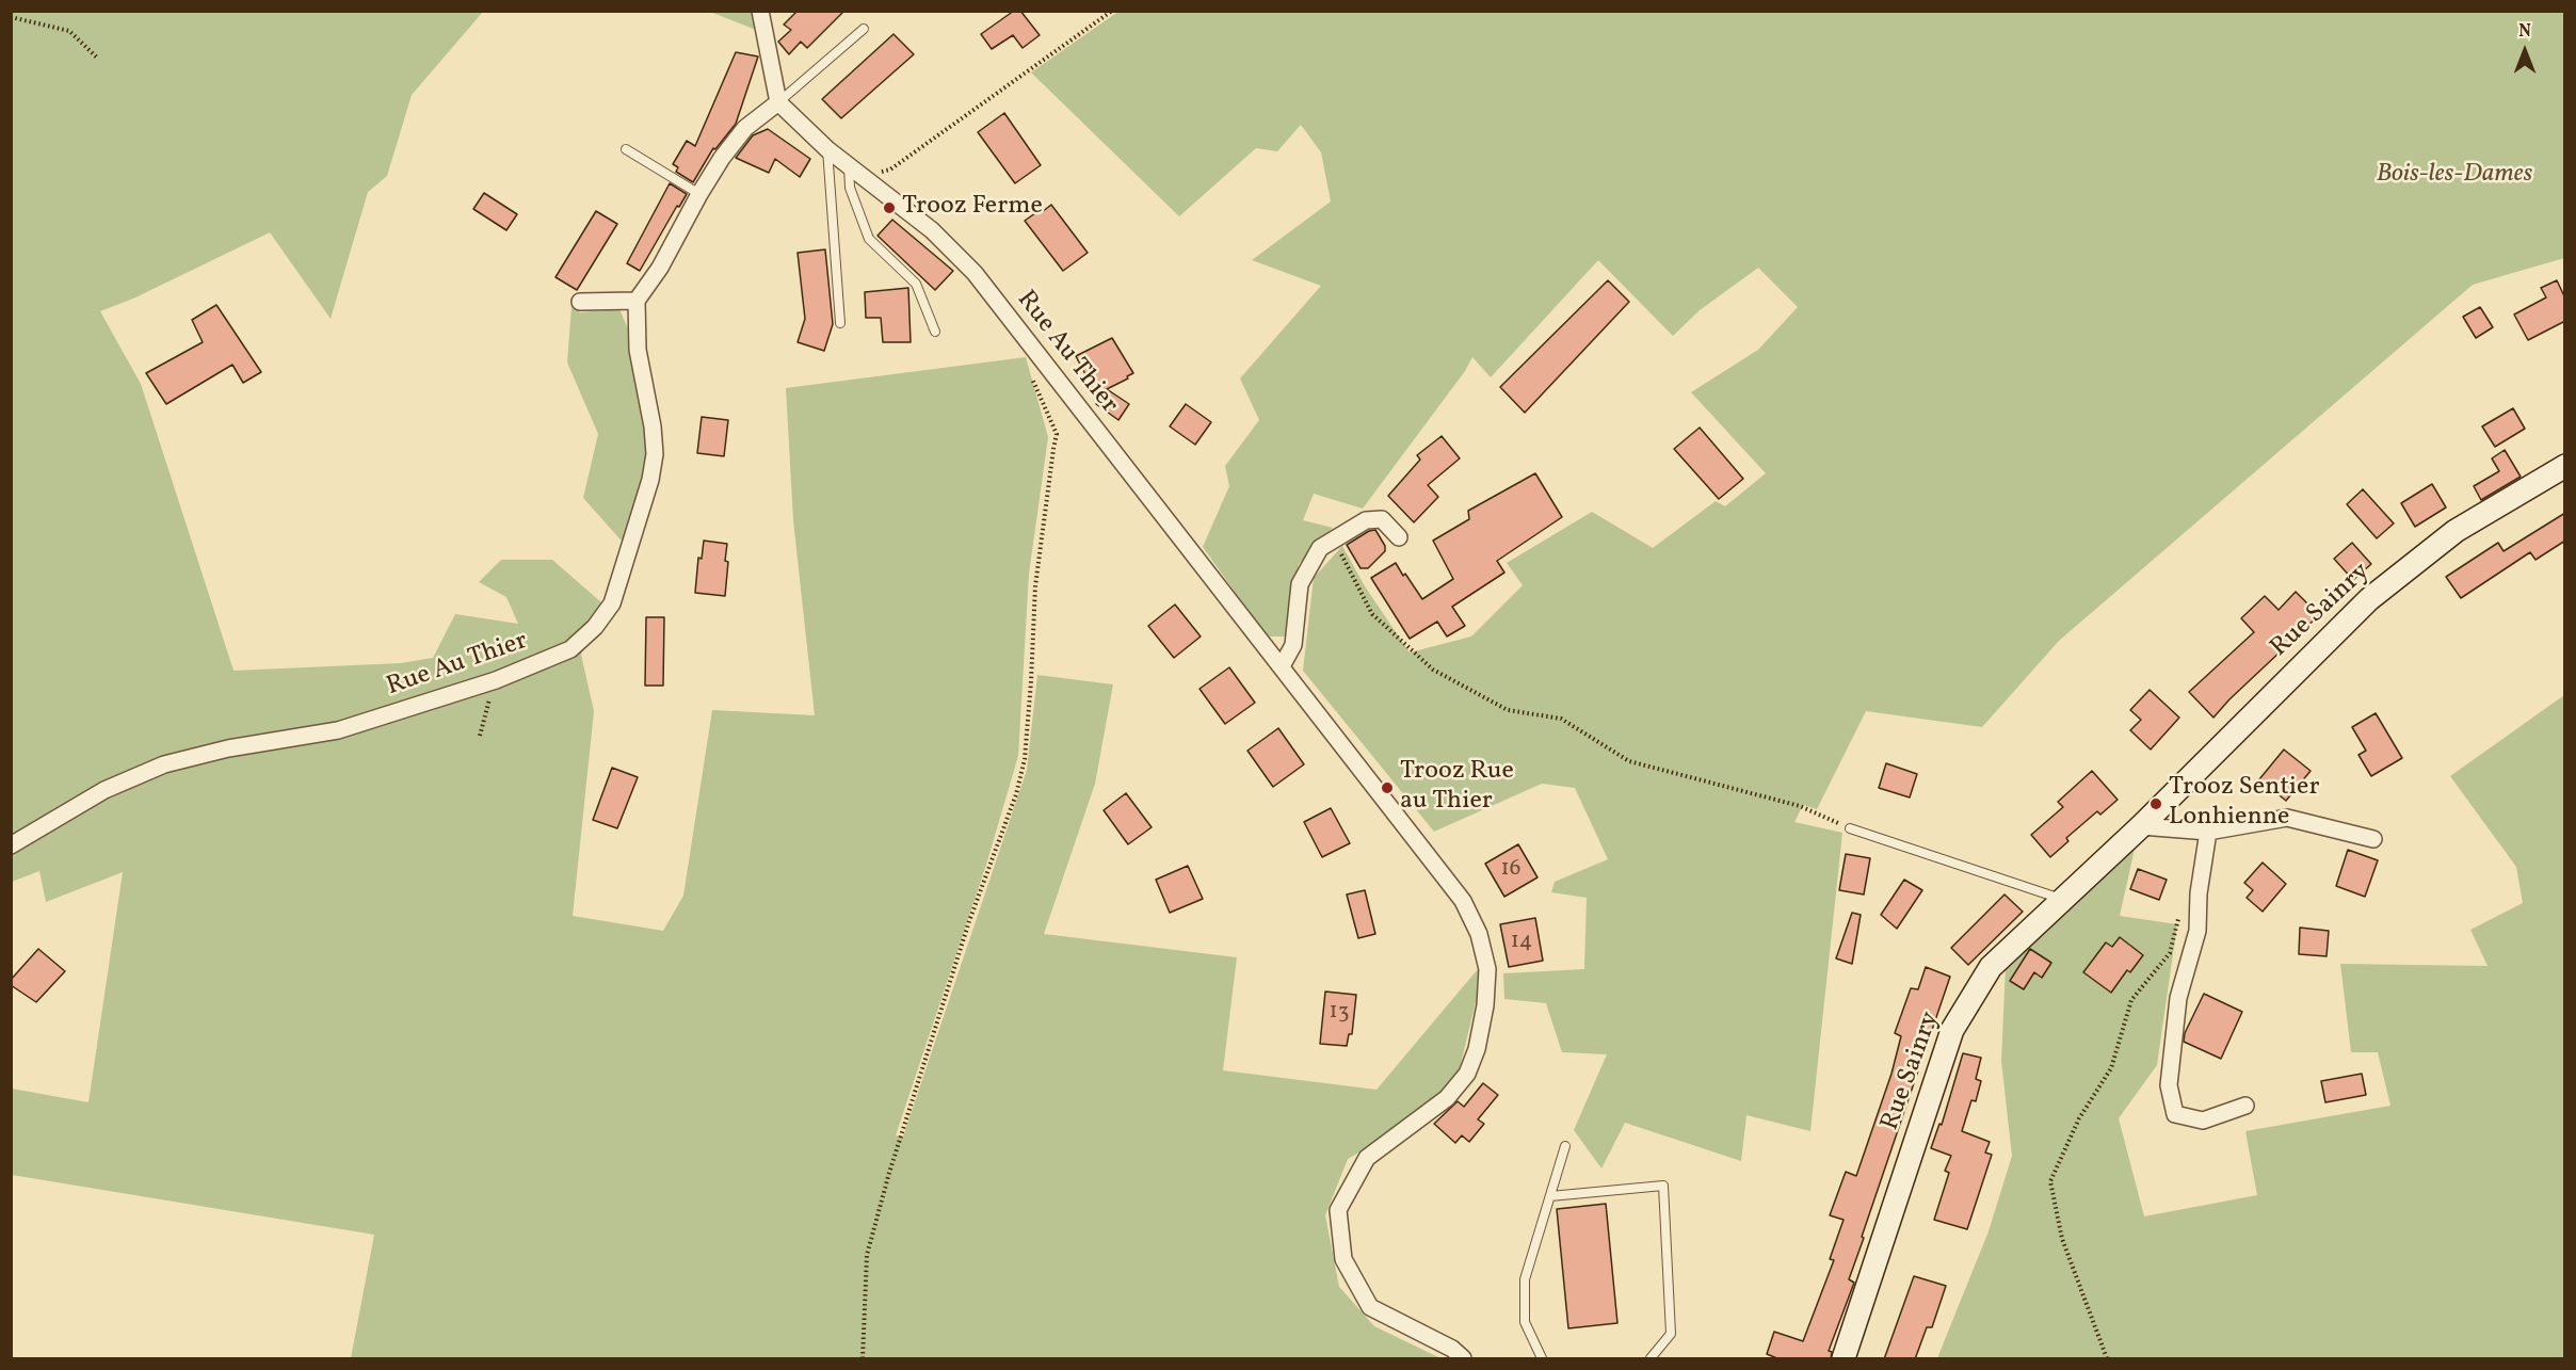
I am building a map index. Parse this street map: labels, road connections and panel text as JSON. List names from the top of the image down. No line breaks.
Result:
{"streets":{"street":["Rue Au Thier","Rue Sainry"]},"parks":["Bois-les-Dames"],"places":["Trooz Ferme","Trooz Rue au Thier","Trooz Sentier Lonhienne"],"house_numbers":["16","14","13"],"north":"top"}
